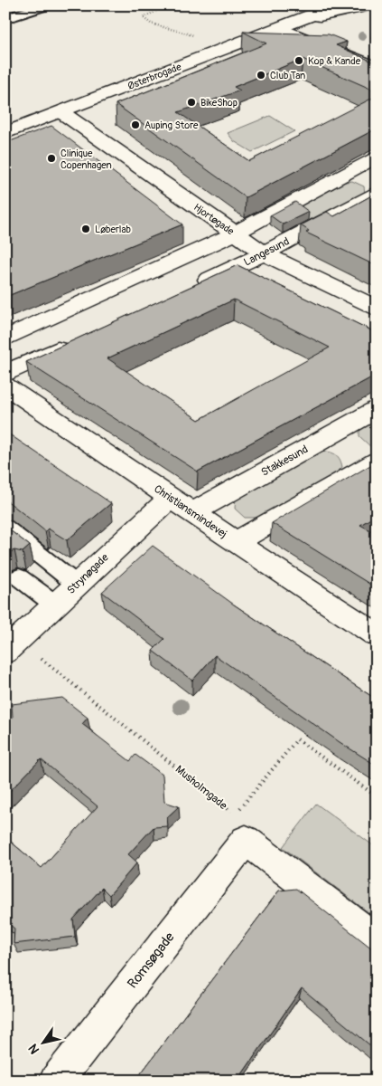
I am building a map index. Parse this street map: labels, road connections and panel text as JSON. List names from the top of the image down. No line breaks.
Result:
{"streets":{"street":["Østerbrogade","Hjortøgade","Langesund","Stakkesund","Christiansmindevej","Strynøgade","Romsøgade"],"path":["Musholmgade"]},"crossings":[["Østerbrogade","Hjortøgade"],["Hjortøgade","Langesund"],["Stakkesund","Christiansmindevej"],["Christiansmindevej","Strynøgade"],["Strynøgade","Musholmgade"],["Musholmgade","Romsøgade"]],"places":["Kop & Kande","Club Tan","BikeShop","Auping Store","Clinique Copenhagen","Løberlab"],"north":"bottom left"}
